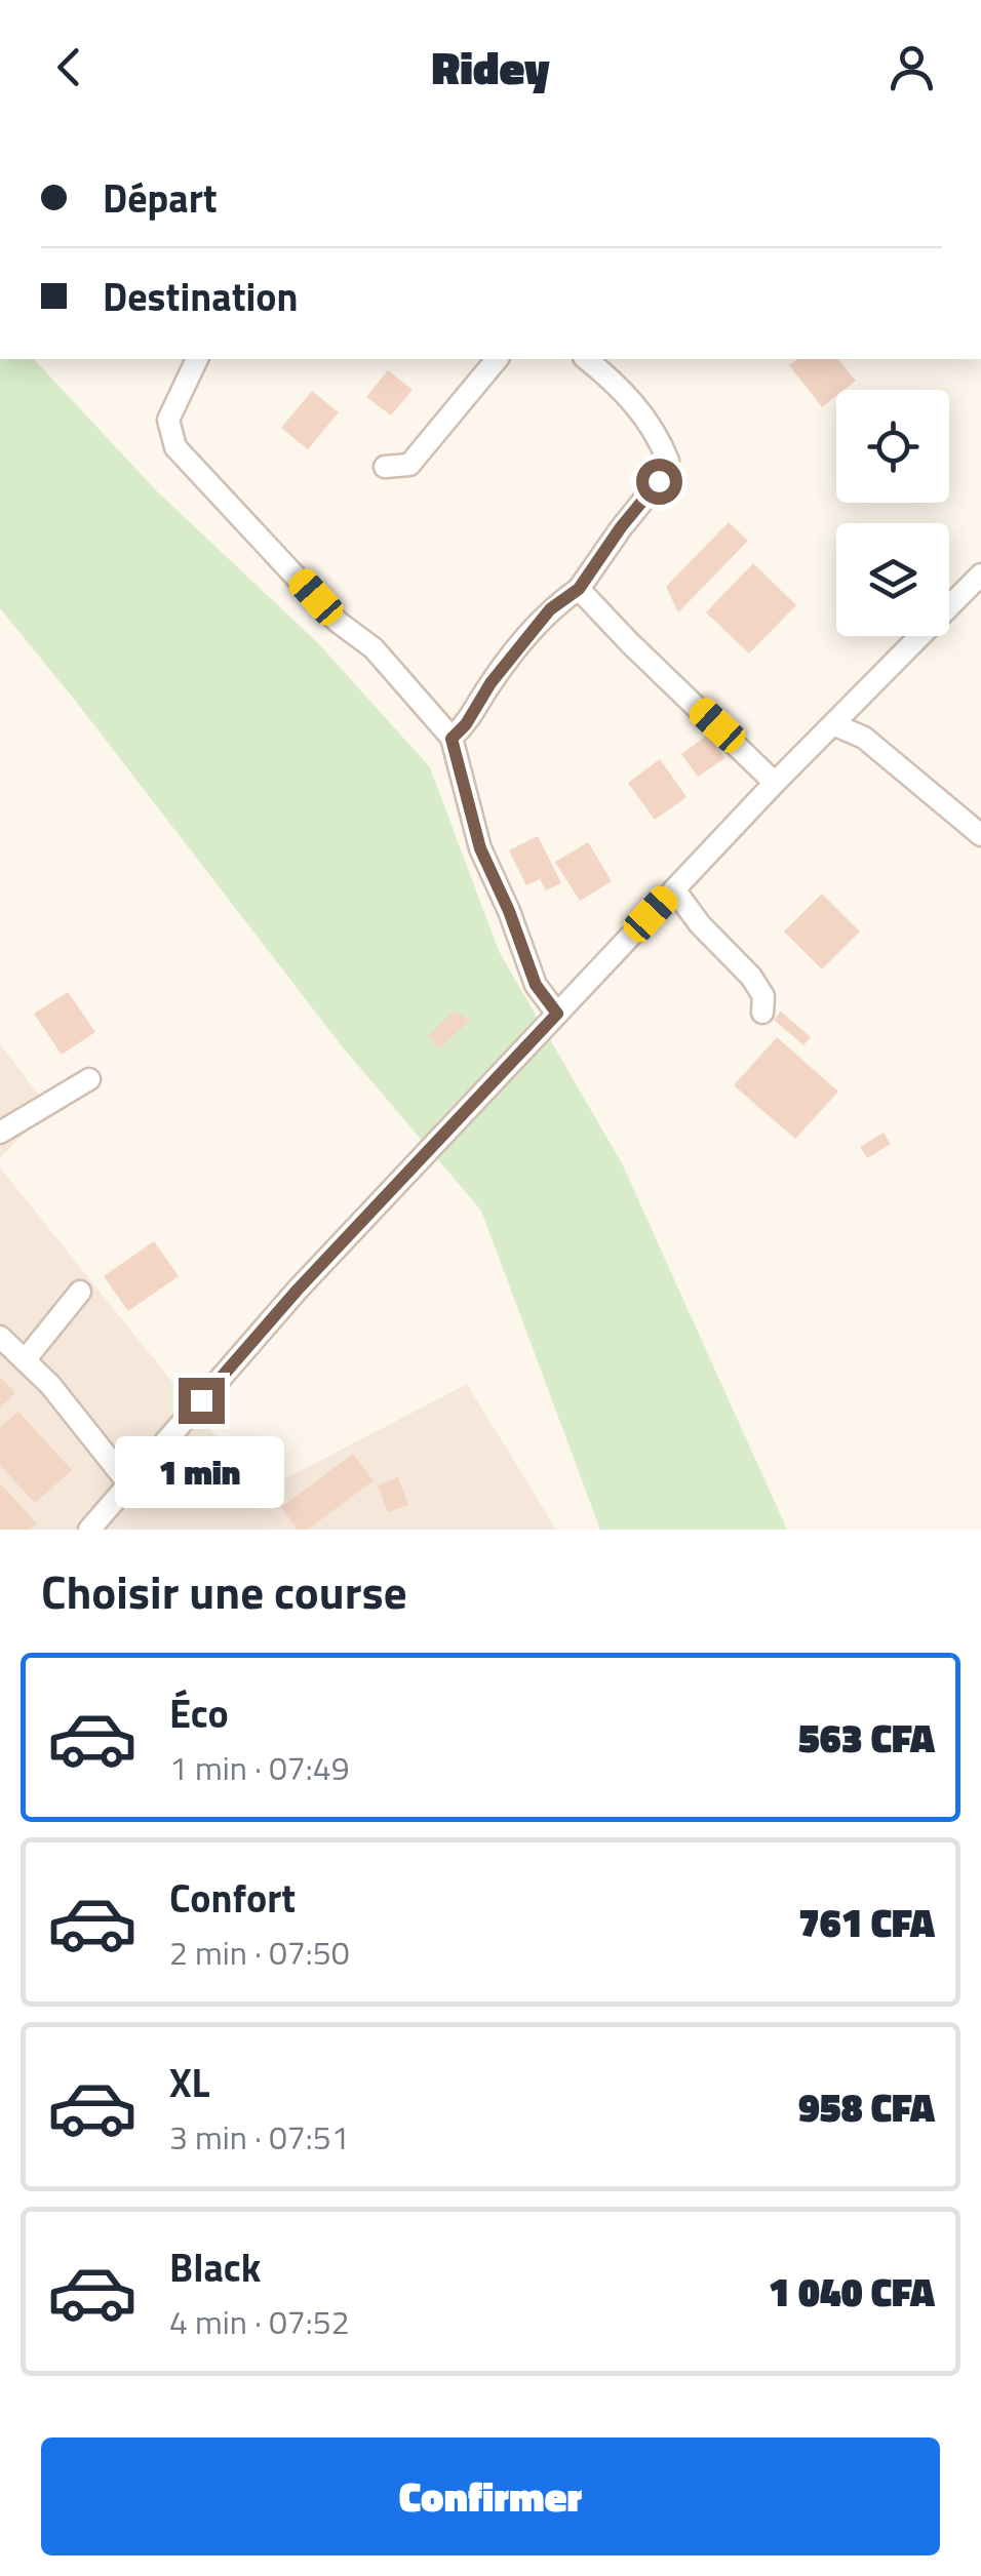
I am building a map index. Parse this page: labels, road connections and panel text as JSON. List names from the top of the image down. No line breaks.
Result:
{"page":{"header":"Ridey","banner":["Départ","Destination"],"bubble":"1 min","heading":"Choisir une course","list":[{"name":"Éco","note":"1 min · 07:49","value":"563 CFA"},{"name":"Confort","note":"2 min · 07:50","value":"761 CFA"},{"name":"XL","note":"3 min · 07:51","value":"958 CFA"},{"name":"Black","note":"4 min · 07:52","value":"1 040 CFA"}],"buttons":"Confirmer"}}
